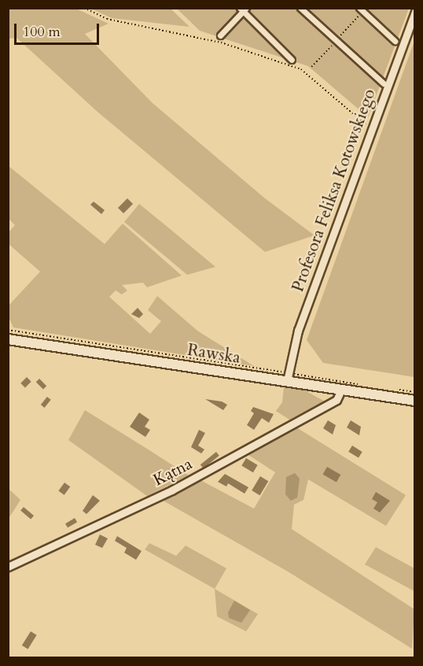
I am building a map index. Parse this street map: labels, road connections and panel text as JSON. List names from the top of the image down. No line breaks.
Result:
{"streets":{"main road":["Rawska"],"street":["Profesora Feliksa Kotowskiego","Kątna"]},"crossings":[["Profesora Feliksa Kotowskiego","Rawska"],["Rawska","Kątna"]],"scale_bar":"100 m"}
